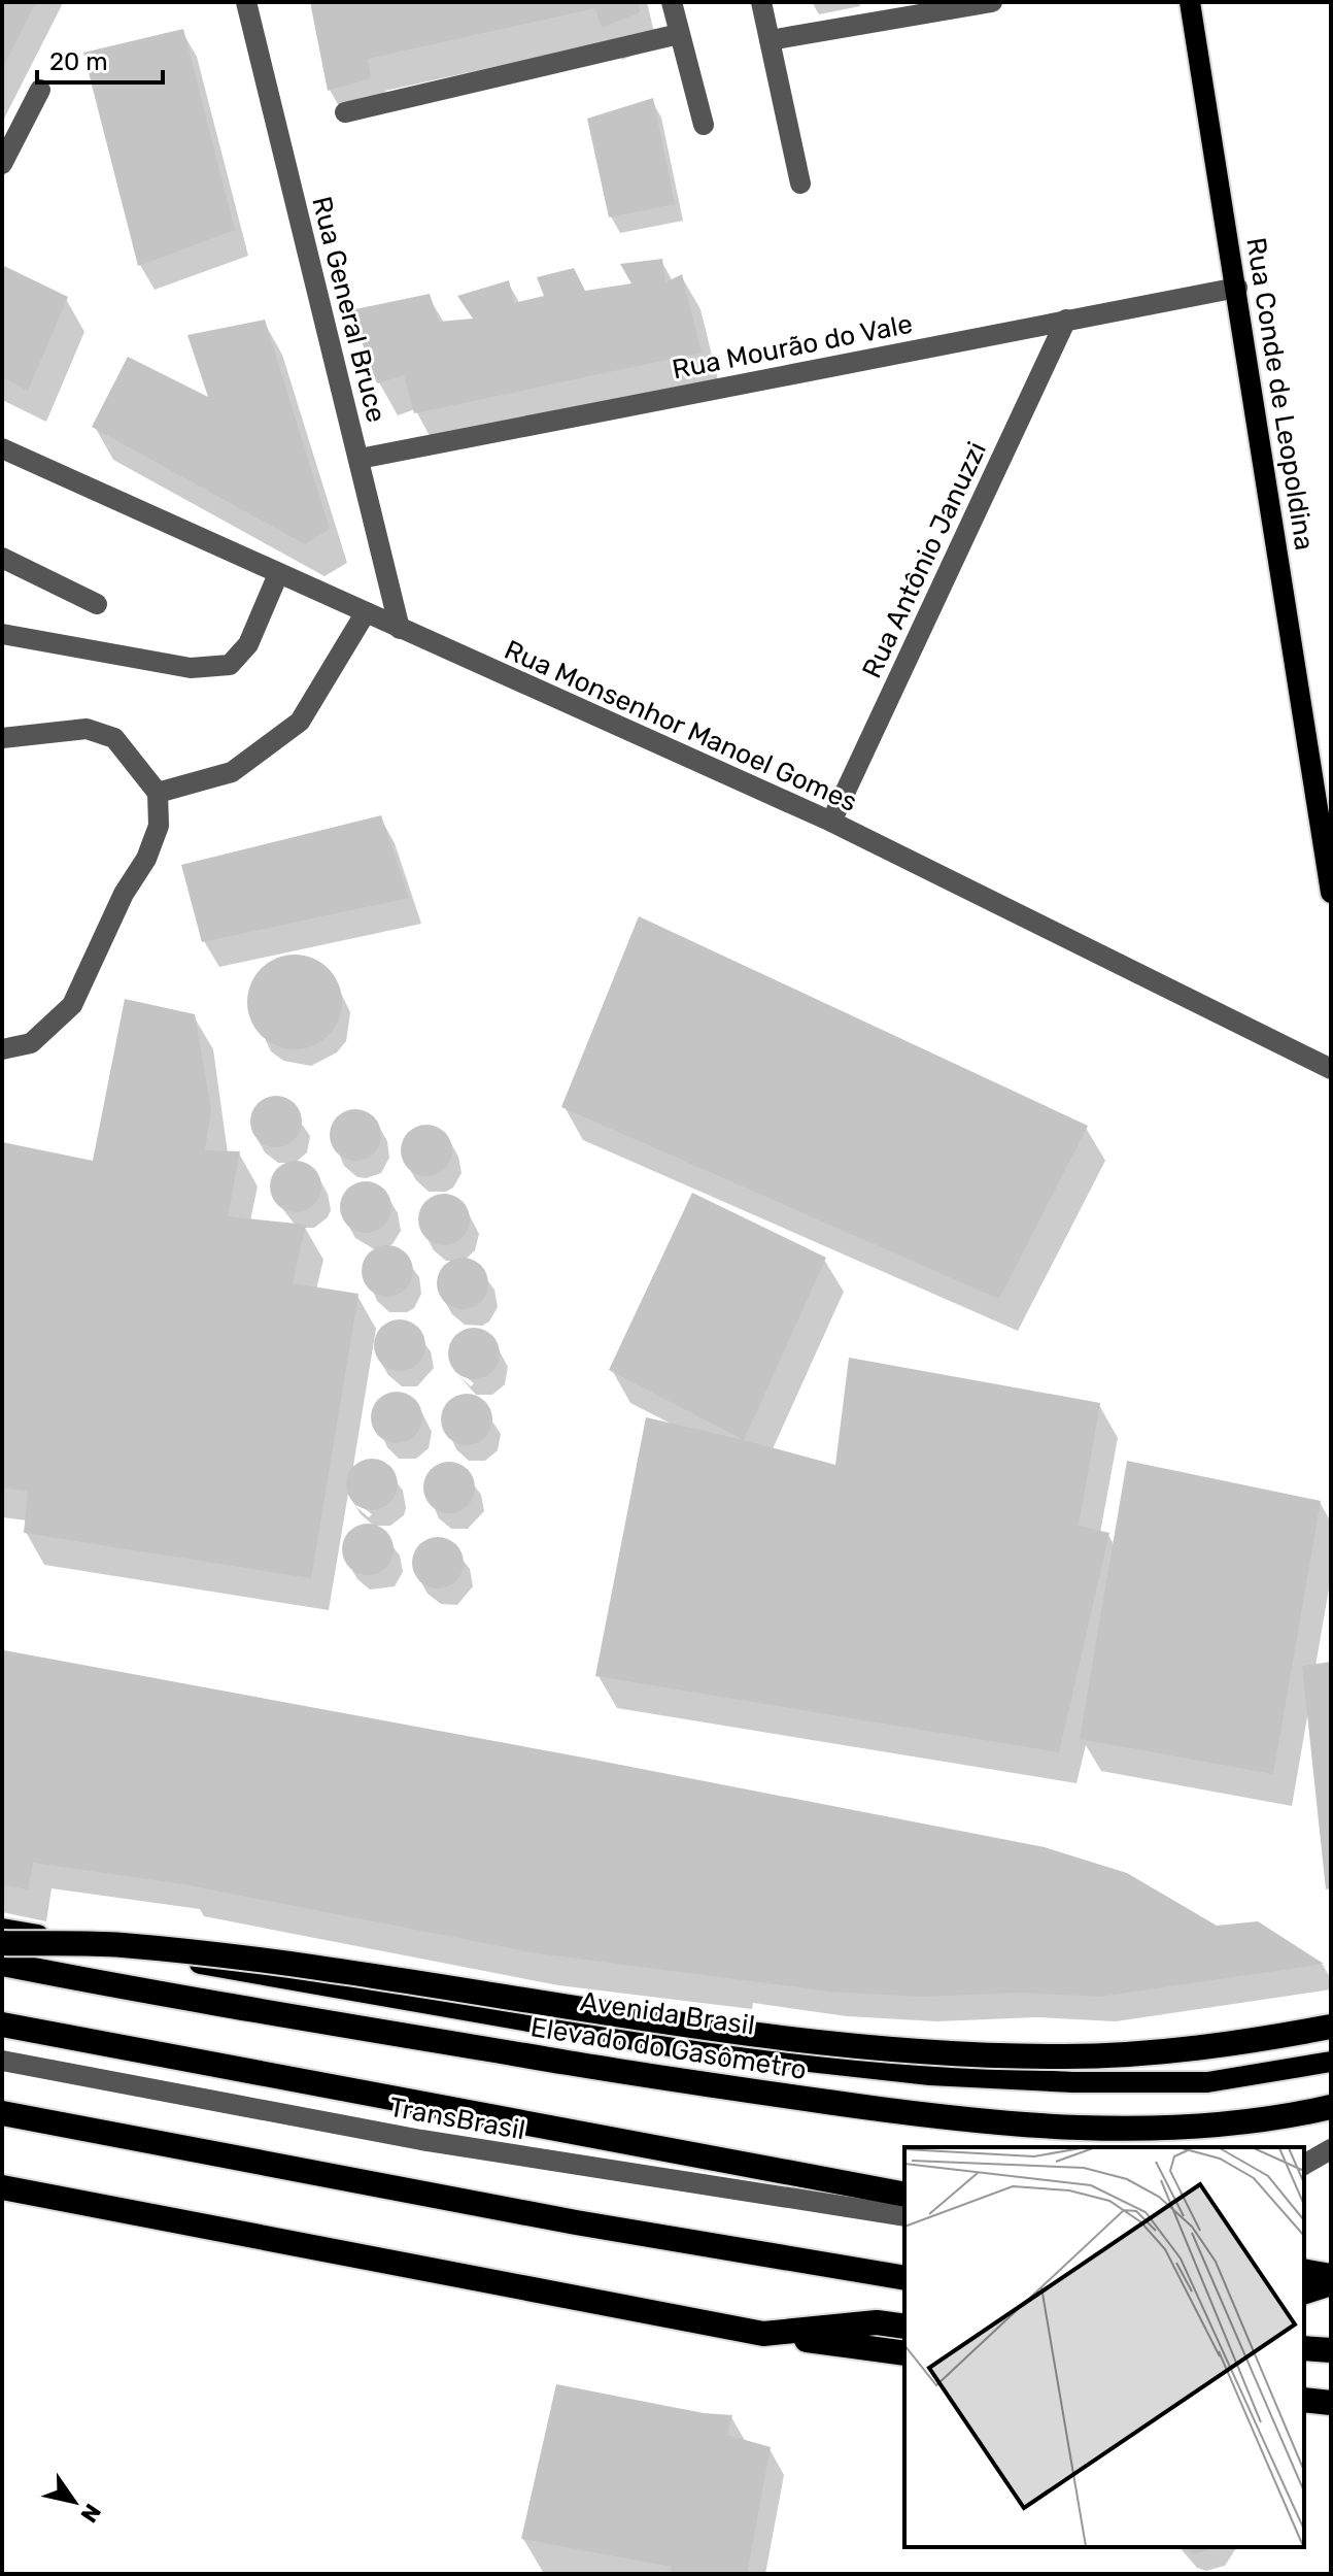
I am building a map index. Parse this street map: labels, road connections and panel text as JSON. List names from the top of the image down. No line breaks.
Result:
{"streets":{"highway":["Elevado do Gasômetro"],"main road":["Rua Conde de Leopoldina","Avenida Brasil"],"street":["Rua General Bruce","Rua Mourão do Vale","Rua Antônio Januzzi","Rua Monsenhor Manoel Gomes","TransBrasil"]},"crossings":[["Rua General Bruce","Rua Mourão do Vale"],["Rua General Bruce","Rua Monsenhor Manoel Gomes"],["Rua Mourão do Vale","Rua Conde de Leopoldina"],["Rua Mourão do Vale","Rua Antônio Januzzi"],["Rua Antônio Januzzi","Rua Monsenhor Manoel Gomes"]],"scale_bar":"20 m","north":"bottom right"}
